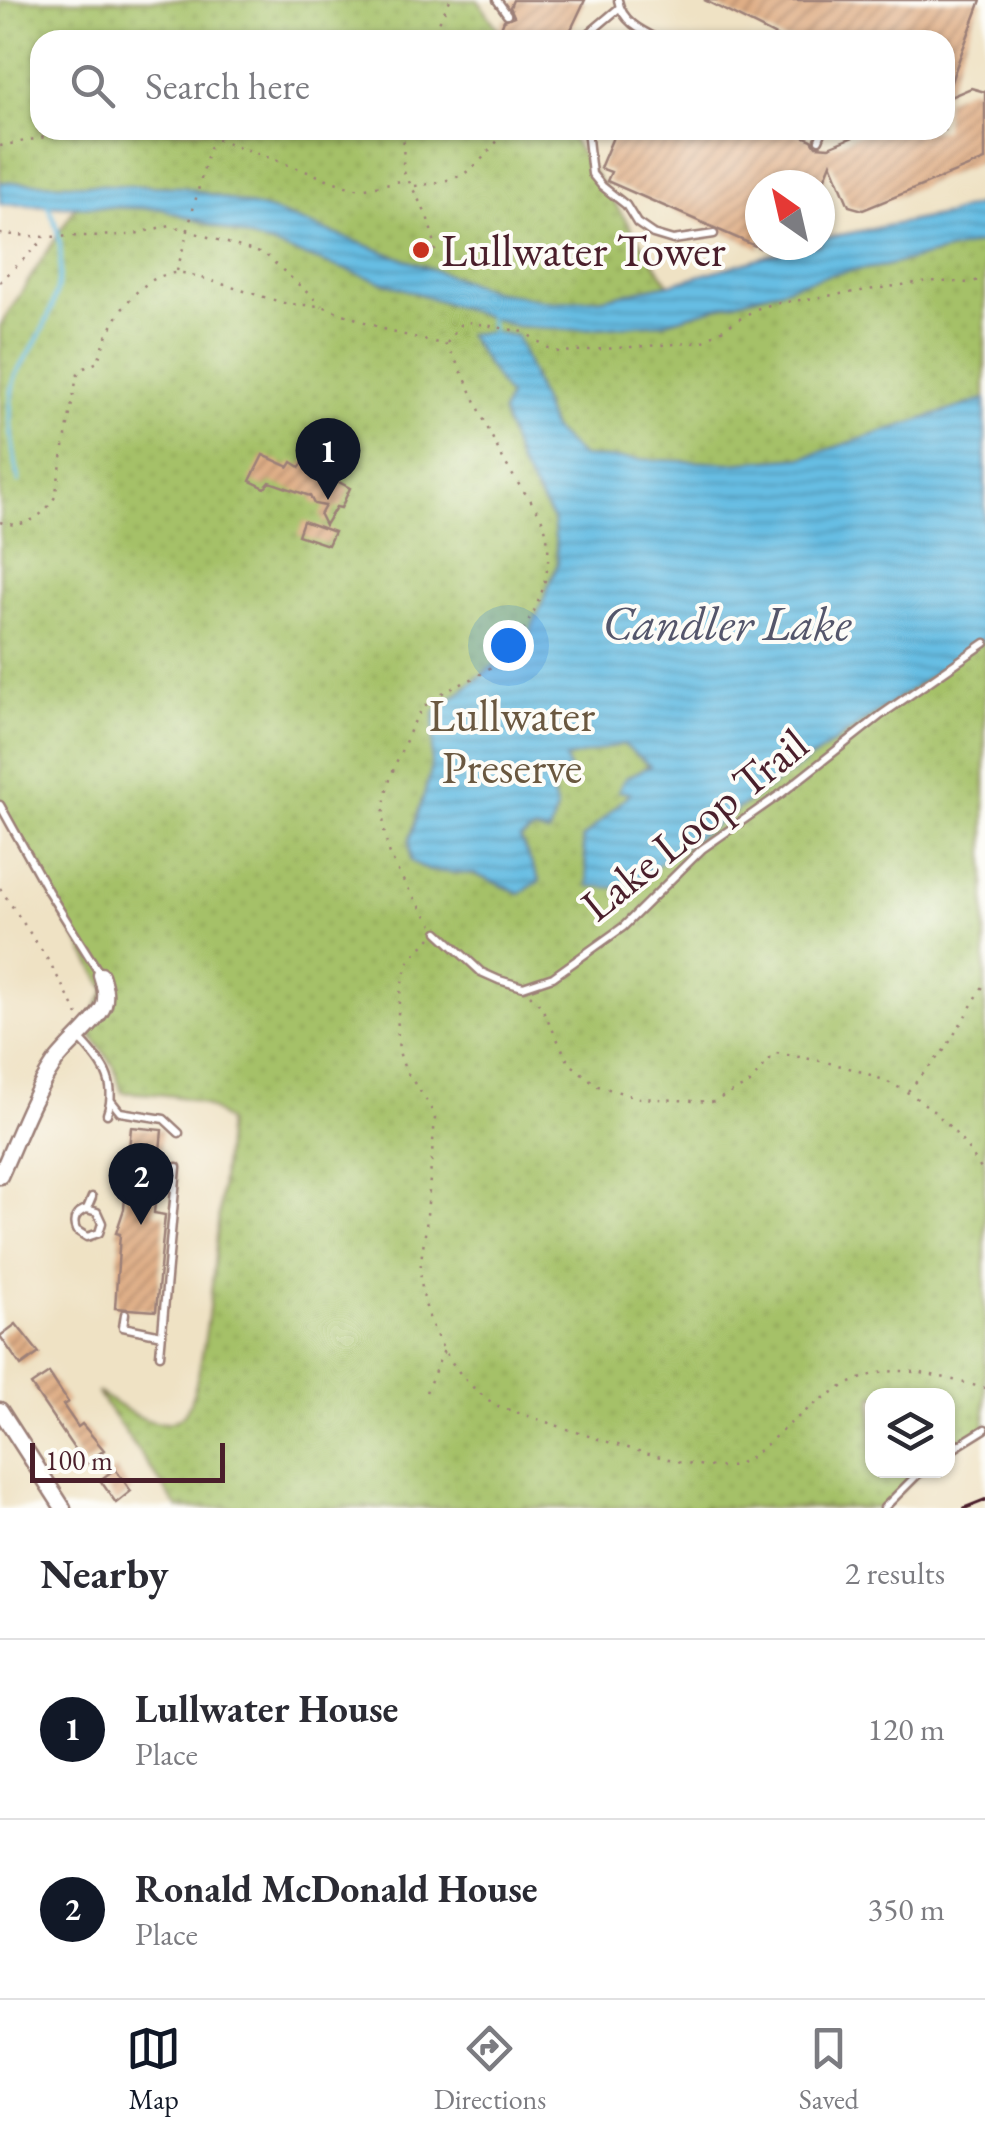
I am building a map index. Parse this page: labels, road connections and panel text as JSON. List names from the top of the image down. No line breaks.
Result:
{"streets":{"lane":["Lake Loop Trail"]},"water":["Candler Lake"],"parks":["Lullwater Preserve"],"places":["Lullwater Tower"],"scale_bar":"100 m","north":"top left","page":{"search":"Search here","pins":["1","2"],"scale":"100 m","heading":["Nearby","2 results"],"list":[{"mark":"1","name":"Lullwater House","note":"Place","value":"120 m"},{"mark":"2","name":"Ronald McDonald House","note":"Place","value":"350 m"}],"nav":["Map","Directions","Saved"]}}
